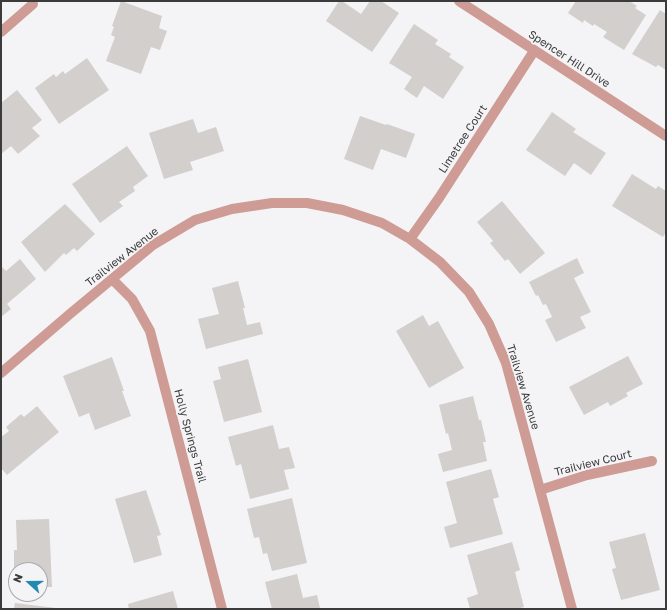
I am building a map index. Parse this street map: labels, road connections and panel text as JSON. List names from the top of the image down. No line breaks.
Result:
{"streets":{"street":["Spencer Hill Drive","Limetree Court","Trailview Avenue","Holly Springs Trail","Trailview Court"]},"crossings":[["Spencer Hill Drive","Limetree Court"],["Limetree Court","Trailview Avenue"],["Trailview Avenue","Holly Springs Trail"],["Trailview Avenue","Trailview Court"]],"north":"left"}
